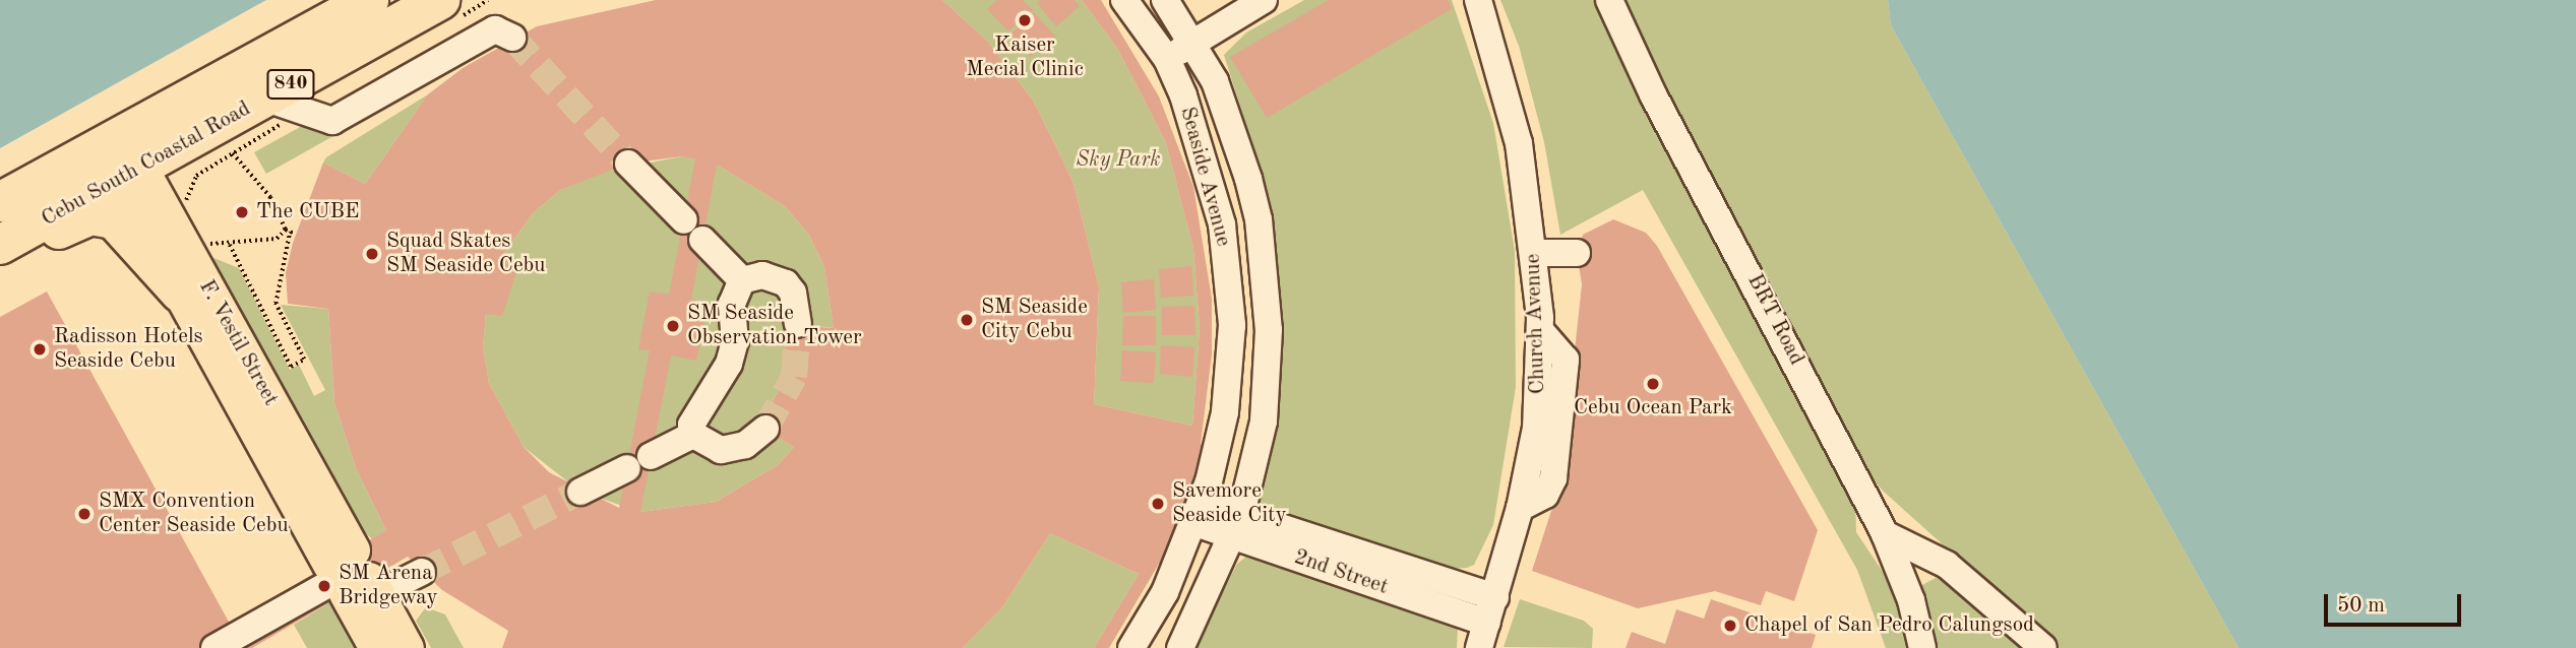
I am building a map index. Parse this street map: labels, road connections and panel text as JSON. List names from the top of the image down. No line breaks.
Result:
{"streets":{"highway":["840","Cebu South Coastal Road"],"main road":["F. Vestil Street"],"street":["Seaside Avenue","BRT Road","Church Avenue","2nd Street"]},"crossings":[["Cebu South Coastal Road","F. Vestil Street"],["Seaside Avenue","2nd Street"],["Church Avenue","2nd Street"]],"parks":["Sky Park"],"places":["Kaiser Mecial Clinic","The CUBE","Squad Skates SM Seaside Cebu","SM Seaside City Cebu","SM Seaside Observation Tower","Radisson Hotels Seaside Cebu","Cebu Ocean Park","Savemore Seaside City","SMX Convention Center Seaside Cebu","SM Arena Bridgeway","Chapel of San Pedro Calungsod"],"scale_bar":"50 m"}
